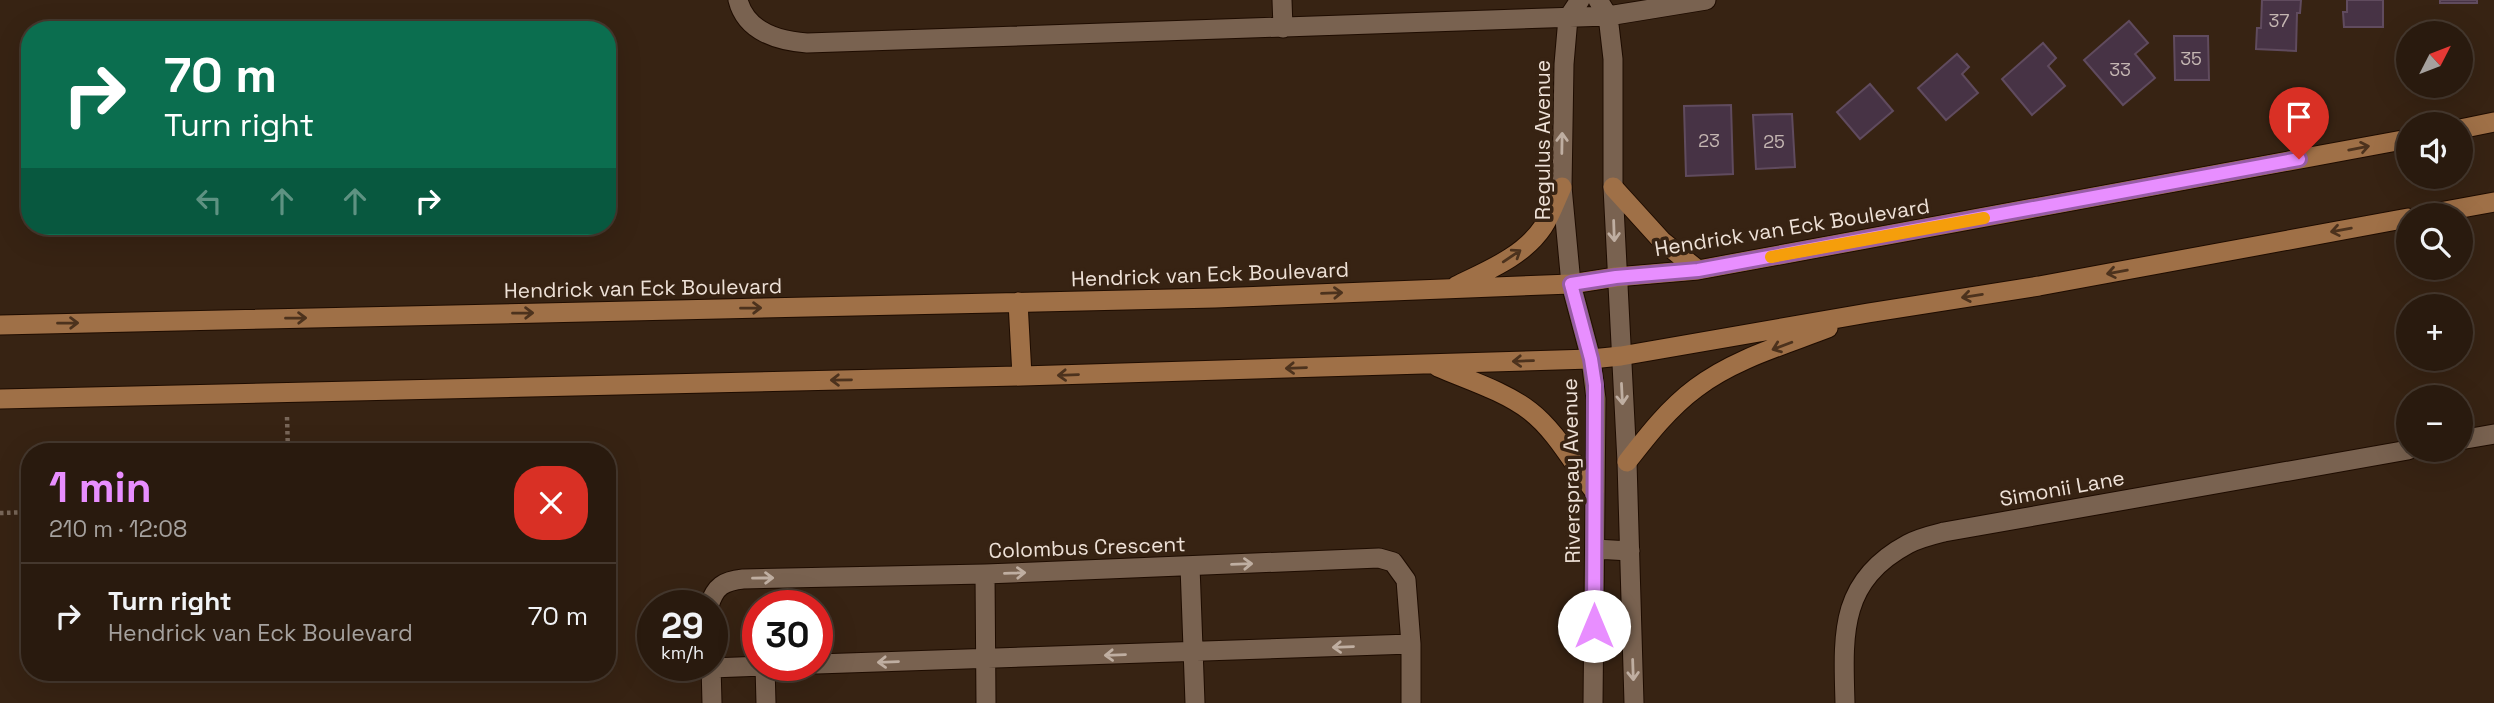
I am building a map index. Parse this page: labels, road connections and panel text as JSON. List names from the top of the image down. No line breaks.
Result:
{"streets":{"main road":["Hendrick van Eck Boulevard"],"street":["Regulus Avenue","Riverspray Avenue","Simonii Lane","Colombus Crescent"]},"crossings":[["Regulus Avenue","Hendrick van Eck Boulevard"],["Regulus Avenue","Riverspray Avenue"],["Hendrick van Eck Boulevard","Riverspray Avenue"]],"house_numbers":["37","35","33","23","25"],"north":"top right","page":{"map_buttons":["+","−"],"turn":["70 m","Turn right"],"heading":["1 min","210 m · 12:08"],"list":[{"name":"Turn right","note":"Hendrick van Eck Boulevard","value":"70 m"}],"speed":"29 km/h","limit":"30"}}
